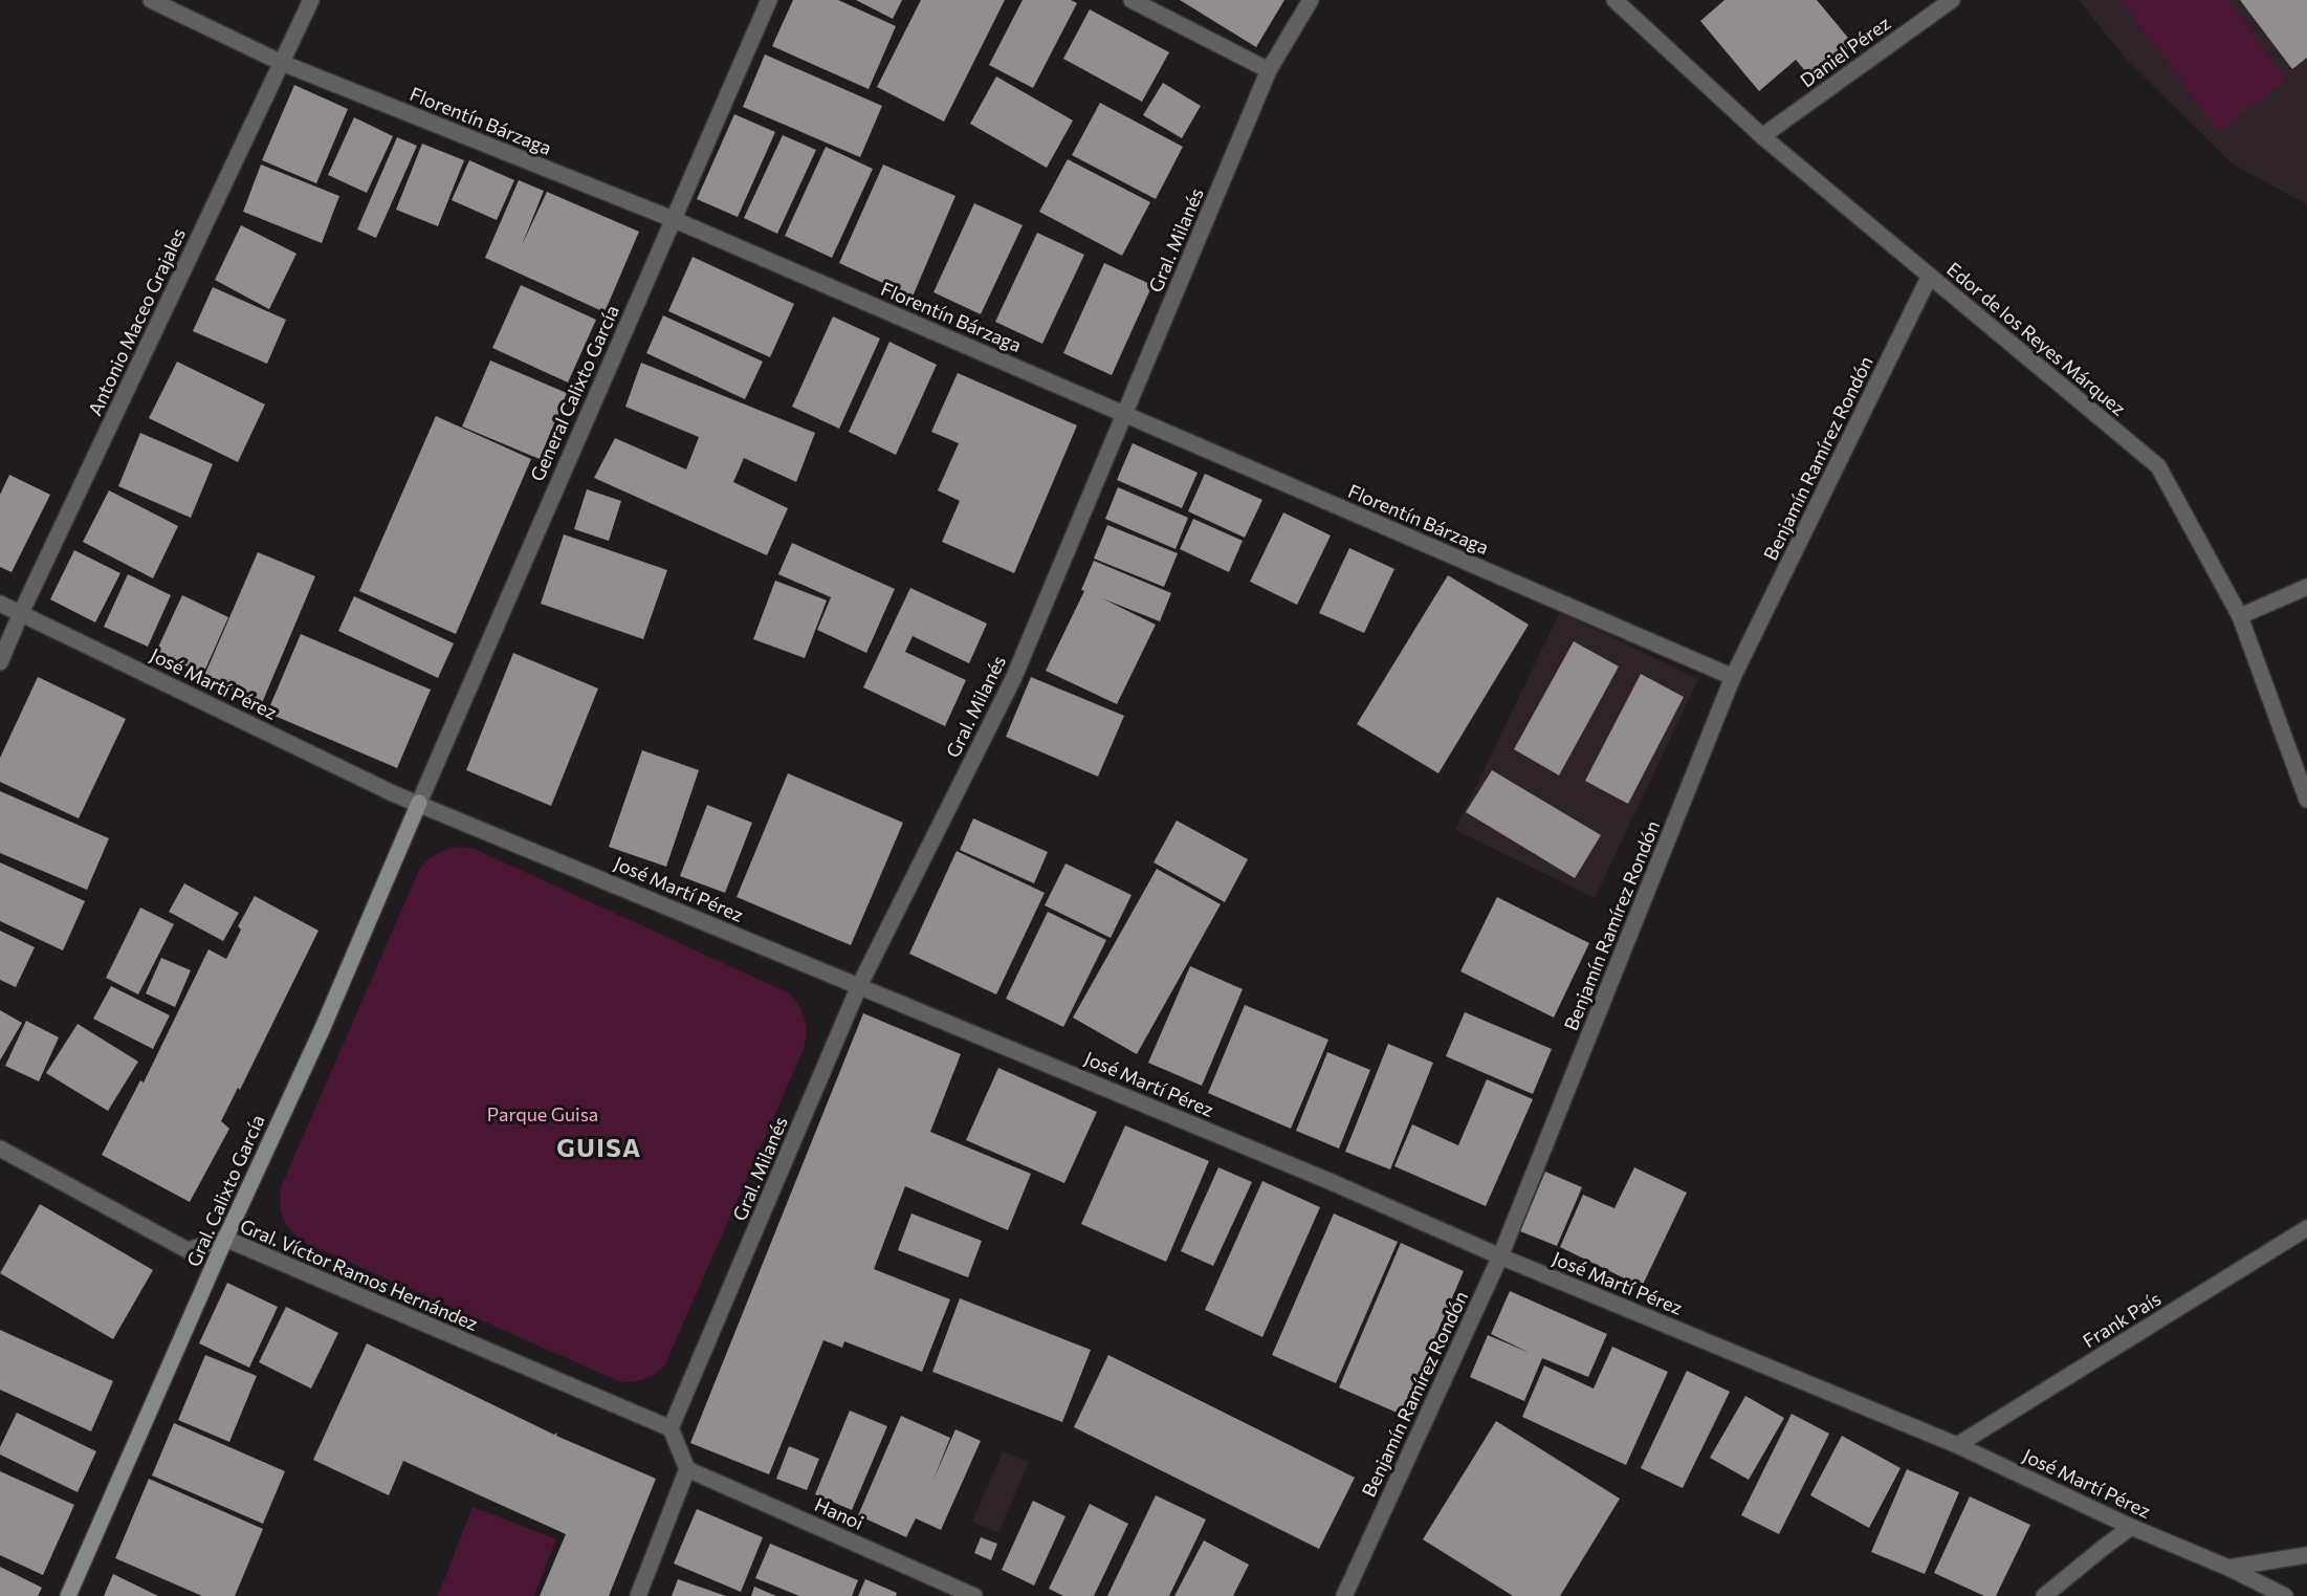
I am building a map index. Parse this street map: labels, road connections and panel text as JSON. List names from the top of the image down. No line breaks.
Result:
{"streets":{"main road":["Gral. Calixto García"],"street":["Daniel Pérez","Florentín Bárzaga","Gral. Milanés","Antonio Maceo Grajales","Edor de los Reyes Márquez","General Calixto García","Benjamín Ramírez Rondón","José Martí Pérez","Gral. Víctor Ramos Hernández","Frank País","Hanoi"]},"crossings":[["Daniel Pérez","Edor de los Reyes Márquez"],["Florentín Bárzaga","Gral. Milanés"],["Florentín Bárzaga","Antonio Maceo Grajales"],["Florentín Bárzaga","General Calixto García"],["Florentín Bárzaga","Benjamín Ramírez Rondón"],["Gral. Milanés","José Martí Pérez"],["Gral. Milanés","Gral. Víctor Ramos Hernández"],["Antonio Maceo Grajales","José Martí Pérez"],["Edor de los Reyes Márquez","Benjamín Ramírez Rondón"],["General Calixto García","José Martí Pérez"],["General Calixto García","Gral. Calixto García"],["Benjamín Ramírez Rondón","José Martí Pérez"],["José Martí Pérez","Gral. Calixto García"],["José Martí Pérez","Frank País"],["Gral. Calixto García","Gral. Víctor Ramos Hernández"]],"districts":["GUISA"],"parks":["Parque Guisa"]}
